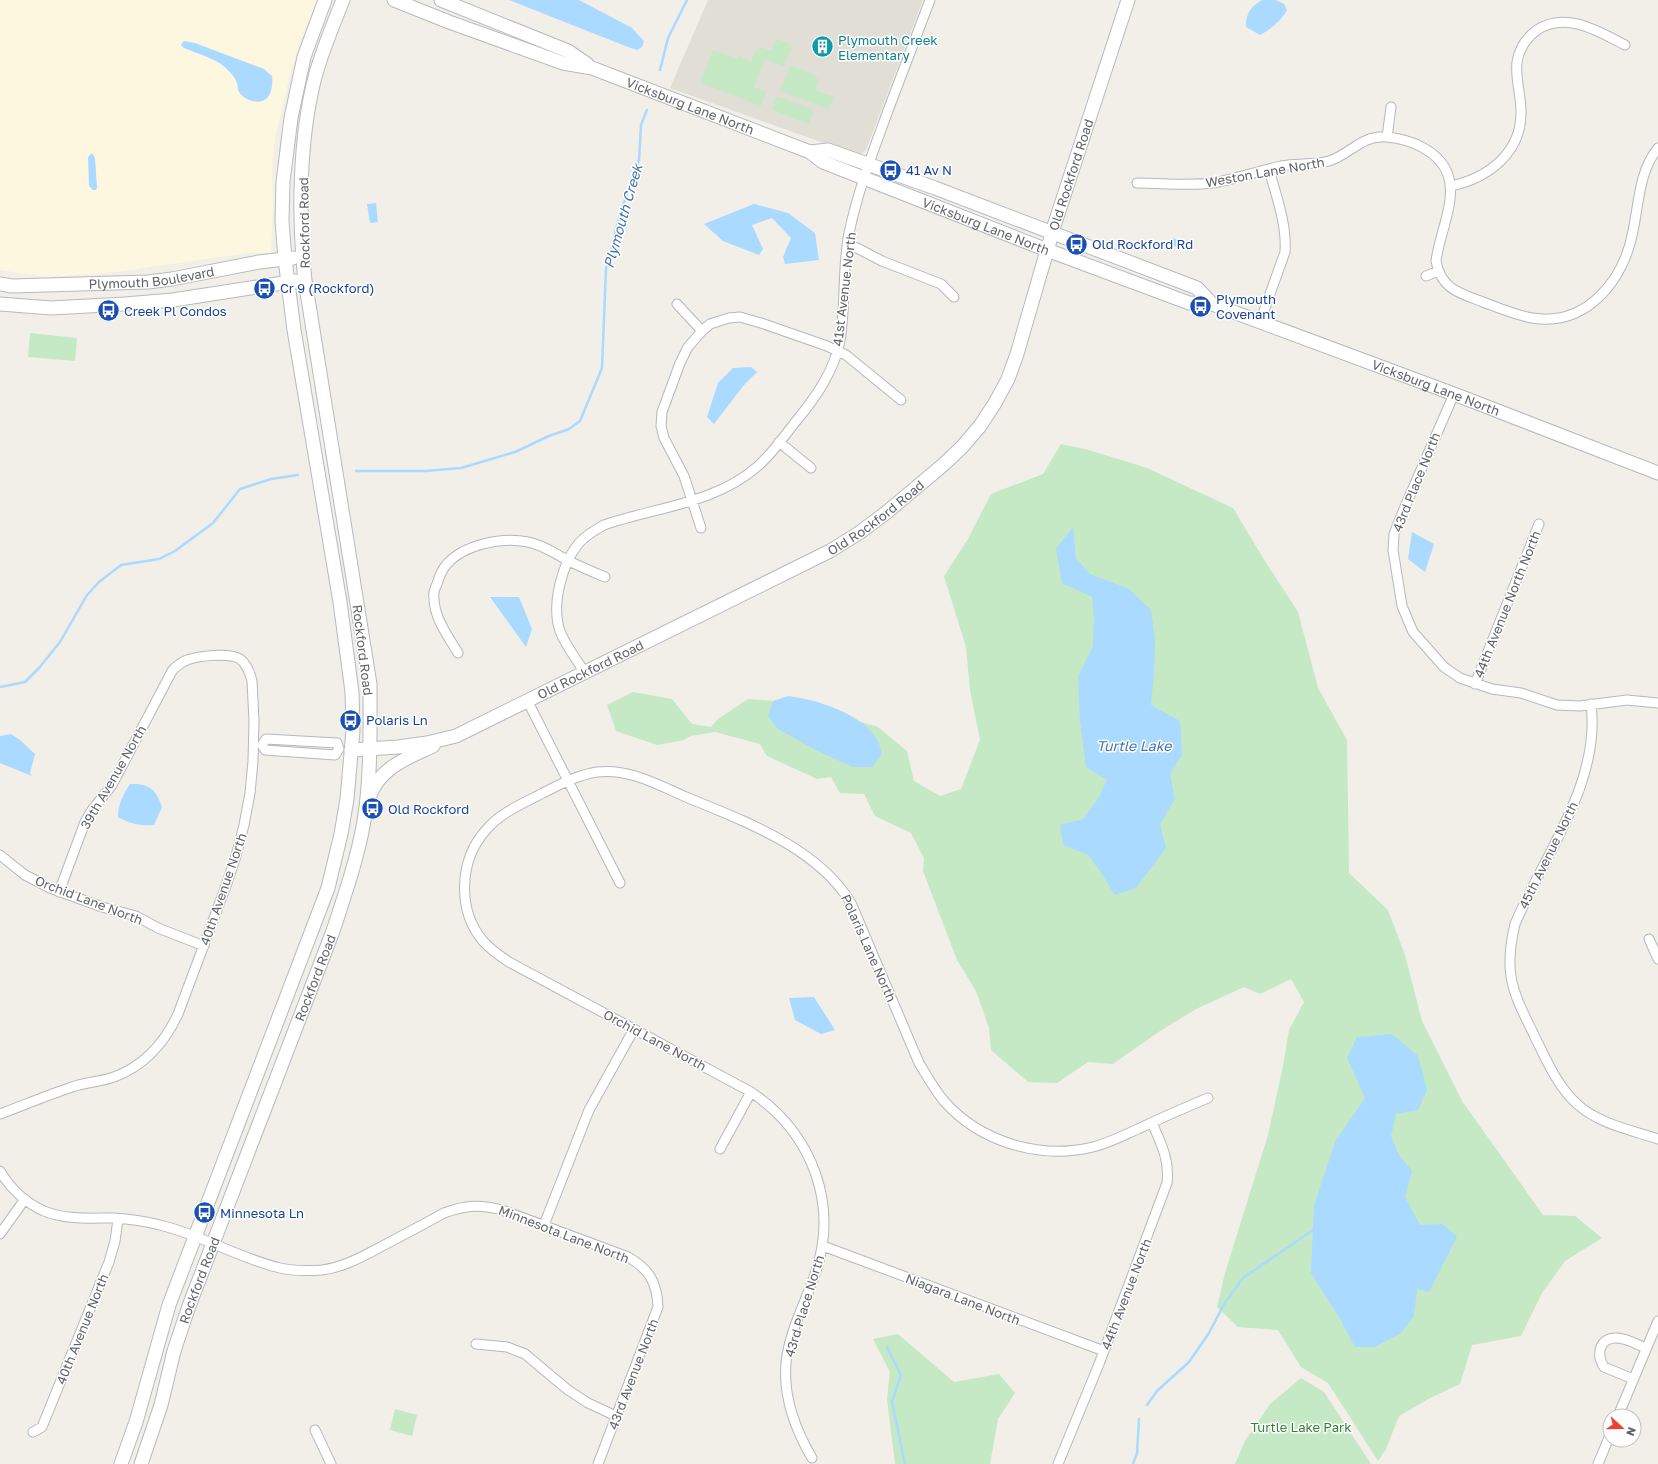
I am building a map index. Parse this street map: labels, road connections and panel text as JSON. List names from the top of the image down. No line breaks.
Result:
{"streets":{"main road":["Vicksburg Lane North","Old Rockford Road","Rockford Road","Plymouth Boulevard"],"street":["Weston Lane North","41st Avenue North","43rd Place North","44th Avenue North North","39th Avenue North","45th Avenue North","40th Avenue North","Orchid Lane North","Polaris Lane North","Minnesota Lane North","44th Avenue North","Niagara Lane North","43rd Avenue North"]},"crossings":[["Vicksburg Lane North","Old Rockford Road"],["Vicksburg Lane North","41st Avenue North"],["Vicksburg Lane North","43rd Place North"],["Old Rockford Road","Rockford Road"],["Old Rockford Road","41st Avenue North"],["Old Rockford Road","40th Avenue North"],["Rockford Road","Plymouth Boulevard"],["Rockford Road","Minnesota Lane North"],["43rd Place North","44th Avenue North North"],["43rd Place North","45th Avenue North"],["43rd Place North","Orchid Lane North"],["43rd Place North","Niagara Lane North"],["39th Avenue North","40th Avenue North"],["39th Avenue North","Orchid Lane North"],["40th Avenue North","Orchid Lane North"],["40th Avenue North","Minnesota Lane North"],["Orchid Lane North","Polaris Lane North"],["Orchid Lane North","Niagara Lane North"],["Polaris Lane North","44th Avenue North"],["Minnesota Lane North","43rd Avenue North"],["44th Avenue North","Niagara Lane North"]],"water":["Plymouth Creek","Turtle Lake"],"parks":["Turtle Lake Park"],"places":{"building":["Plymouth Creek Elementary"],"bus stop":["41 Av N","Old Rockford Rd","Cr 9 (Rockford)","Plymouth Covenant","Creek Pl Condos","Polaris Ln","Old Rockford","Minnesota Ln"]},"north":"right"}
